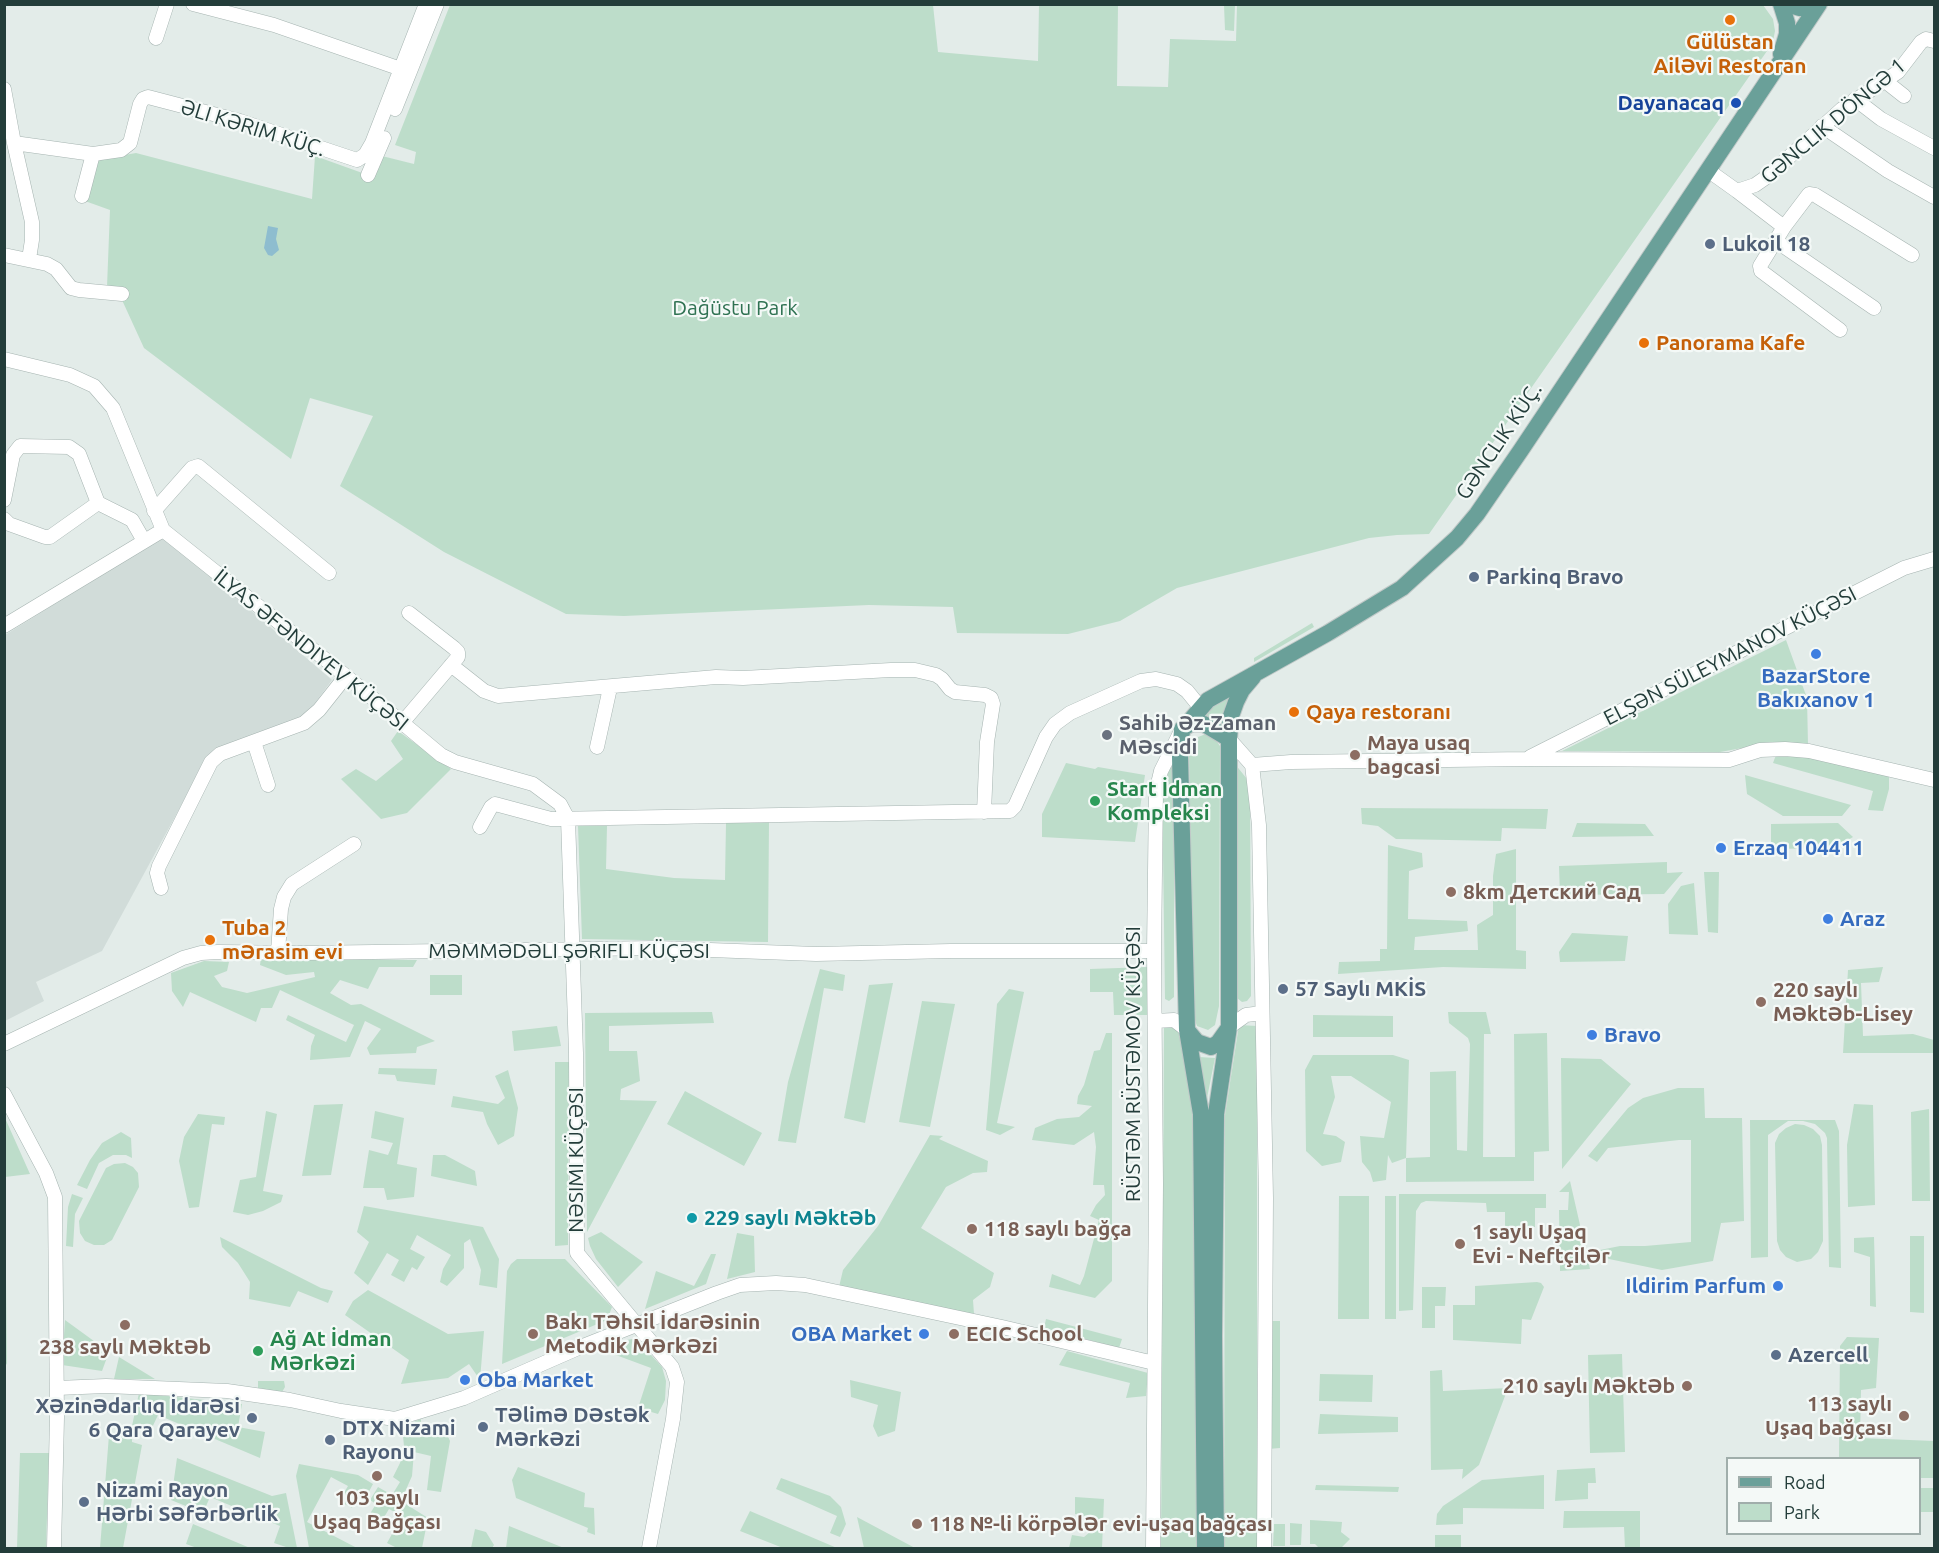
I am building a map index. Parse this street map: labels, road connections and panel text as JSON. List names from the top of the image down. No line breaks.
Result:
{"streets":{"main road":["GƏNCLIK KÜÇ.","RÜSTƏM RÜSTƏMOV KÜÇƏSI"],"street":["GƏNCLIK DÖNGƏ 1","ƏLI KƏRIM KÜÇ.","İLYAS ƏFƏNDIYEV KÜÇƏSI","ELŞƏN SÜLEYMANOV KÜÇƏSI","MƏMMƏDƏLI ŞƏRIFLI KÜÇƏSI","NƏSIMI KÜÇƏSI"]},"crossings":[["GƏNCLIK KÜÇ.","RÜSTƏM RÜSTƏMOV KÜÇƏSI"],["MƏMMƏDƏLI ŞƏRIFLI KÜÇƏSI","RÜSTƏM RÜSTƏMOV KÜÇƏSI"],["MƏMMƏDƏLI ŞƏRIFLI KÜÇƏSI","NƏSIMI KÜÇƏSI"]],"parks":["Dağüstu Park"],"places":["Gülüstan Ailəvi Restoran","Dayanacaq","Lukoil 18","Panorama Kafe","Parkinq Bravo","BazarStore Bakıxanov 1","Qaya restoranı","Sahib əz-Zaman Məscidi","Maya usaq bagcasi","Start İdman Kompleksi","Erzaq 104411","8km Детский Сад","Araz","Tuba 2 mərasim evi","57 Saylı MKİS","220 saylı Məktəb-Lisey","Bravo","229 saylı Məktəb","118 saylı bağça","1 saylı Uşaq Evi - Neftçilər","Ildirim Parfum","238 saylı Məktəb","Bakı Təhsil İdarəsinin Metodik Mərkəzi","OBA Market","ECIC School","Ağ At İdman Mərkəzi","Azercell","Oba Market","210 saylı Məktəb","113 saylı Uşaq bağçası","Xəzinədarlıq İdarəsi 6 Qara Qarayev","Təlimə Dəstək Mərkəzi","DTX Nizami Rayonu","103 saylı Uşaq Bağçası","Nizami Rayon Hərbi Səfərbərlik","118 №-li körpələr evi-uşaq bağçası"],"legend":["Road","Park"]}
